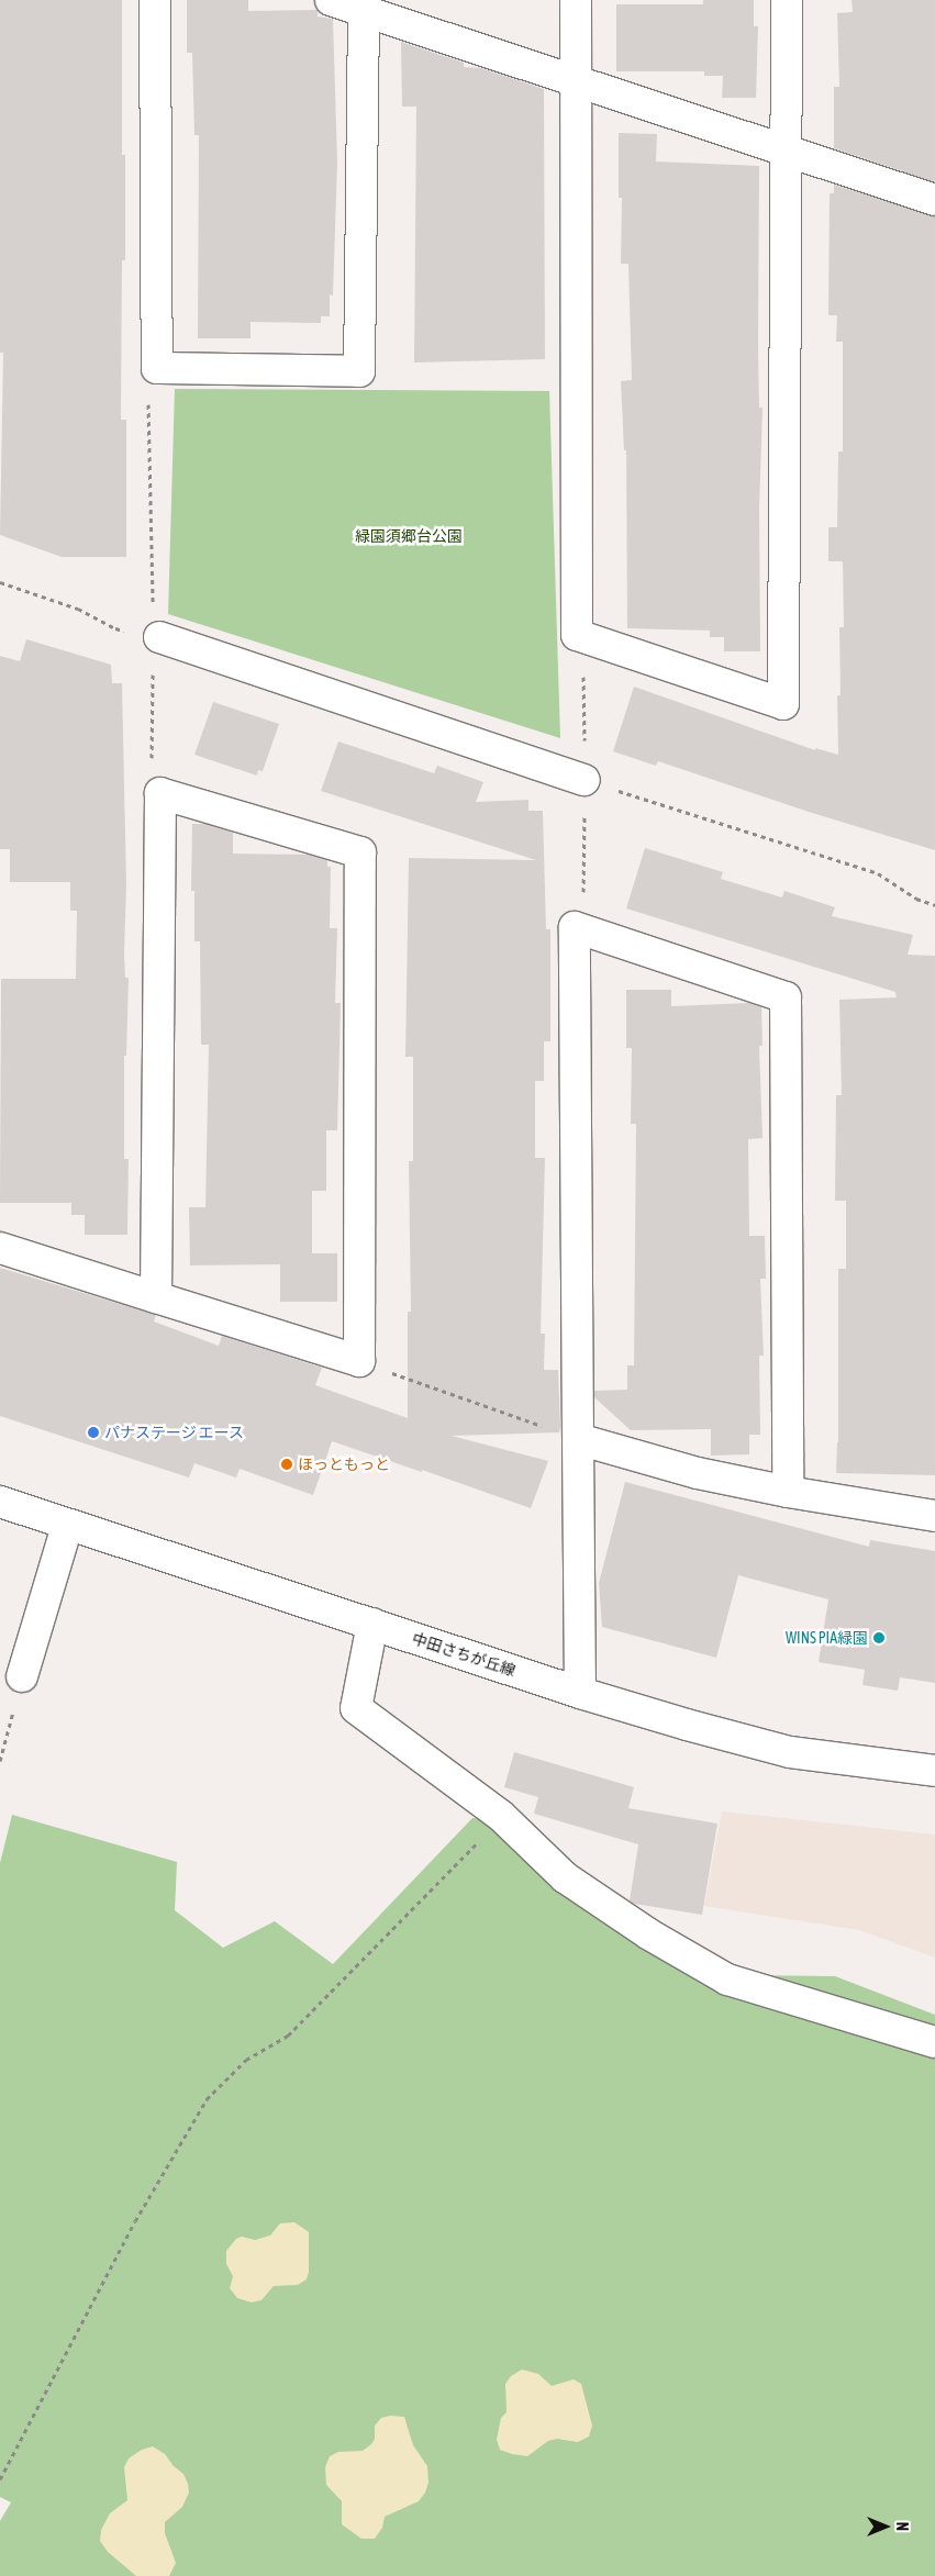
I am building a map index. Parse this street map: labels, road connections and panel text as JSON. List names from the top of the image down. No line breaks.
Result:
{"streets":{"street":["中田さちが丘線"]},"parks":["緑園須郷台公園"],"places":["パナステージ エース","ほっともっと","WINS PIA緑園"],"north":"right"}
